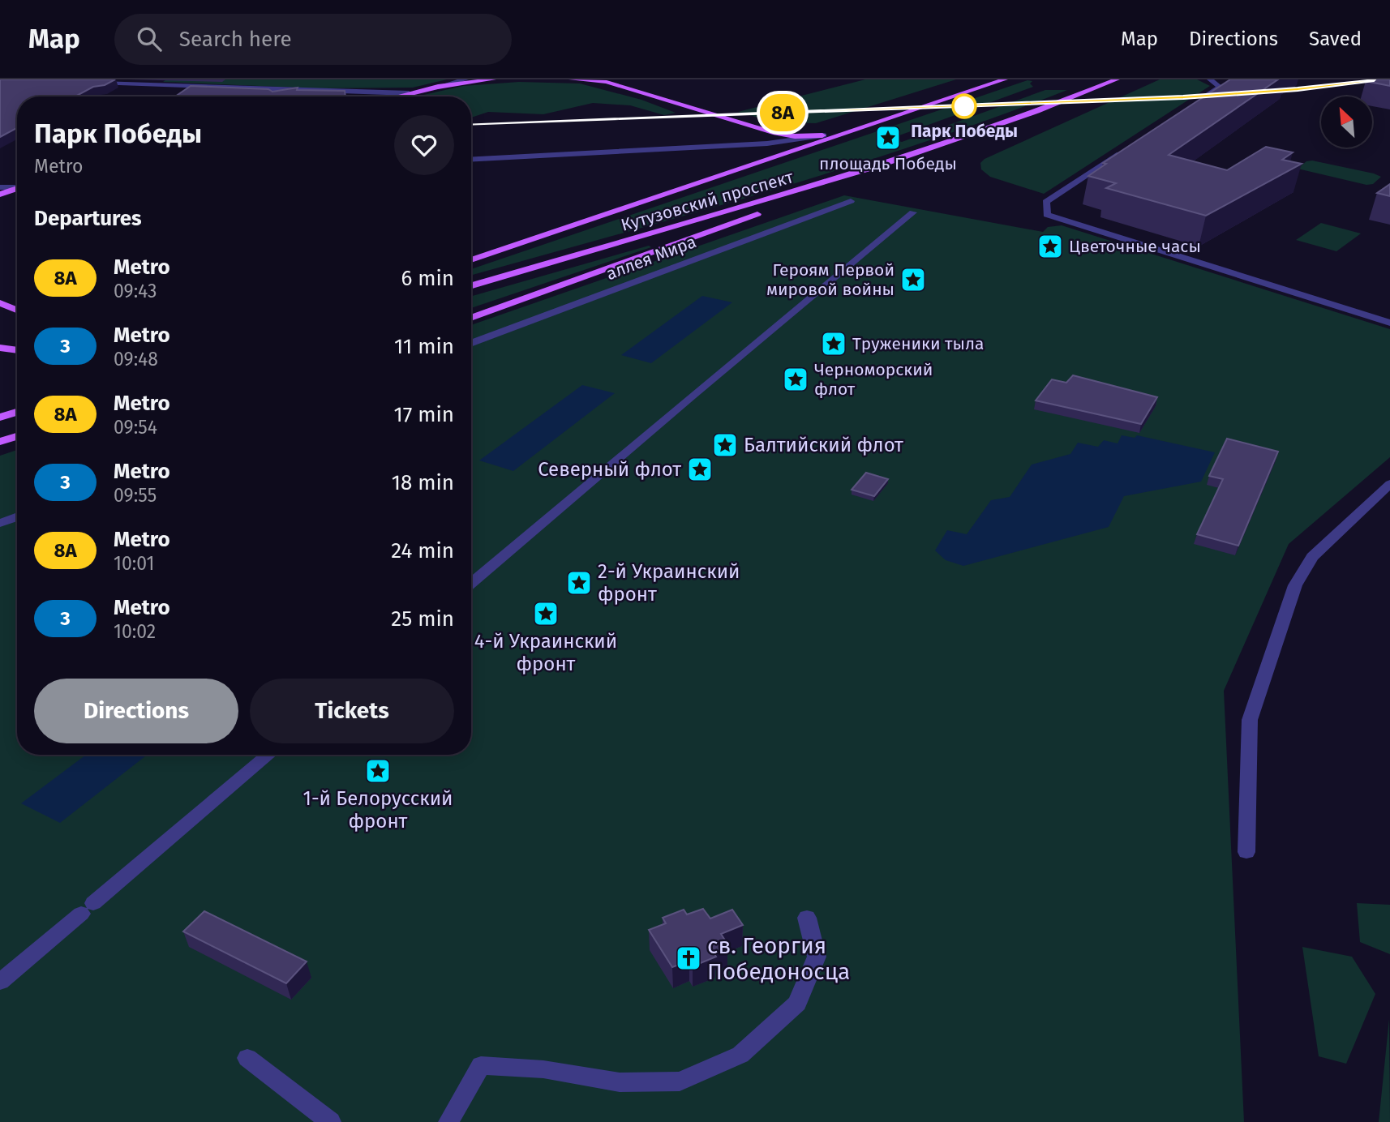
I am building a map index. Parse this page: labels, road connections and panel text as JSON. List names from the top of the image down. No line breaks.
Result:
{"streets":{"main road":["Кутузовский проспект"],"street":["аллея Мира"]},"places":{"other":["Парк Победы"],"place":["площадь Победы","Цветочные часы","Героям Первой мировой войны","Труженики тыла","Черноморский флот","Балтийский флот","Северный флот","2-й Украинский фронт","4-й Украинский фронт","1-й Белорусский фронт"],"church":["св. Георгия Победоносца"]},"lines":["metro line 8А"],"north":"top left","page":{"header":"Map","search":"Search here","nav":["Map","Directions","Saved"],"on_map":"8А","heading":[["Парк Победы","Metro"],"Departures"],"list":[{"mark":"8А","name":"Metro","note":"09:43","value":"6 min"},{"mark":"3","name":"Metro","note":"09:48","value":"11 min"},{"mark":"8А","name":"Metro","note":"09:54","value":"17 min"},{"mark":"3","name":"Metro","note":"09:55","value":"18 min"},{"mark":"8А","name":"Metro","note":"10:01","value":"24 min"},{"mark":"3","name":"Metro","note":"10:02","value":"25 min"}],"buttons":["Directions","Tickets"]}}
